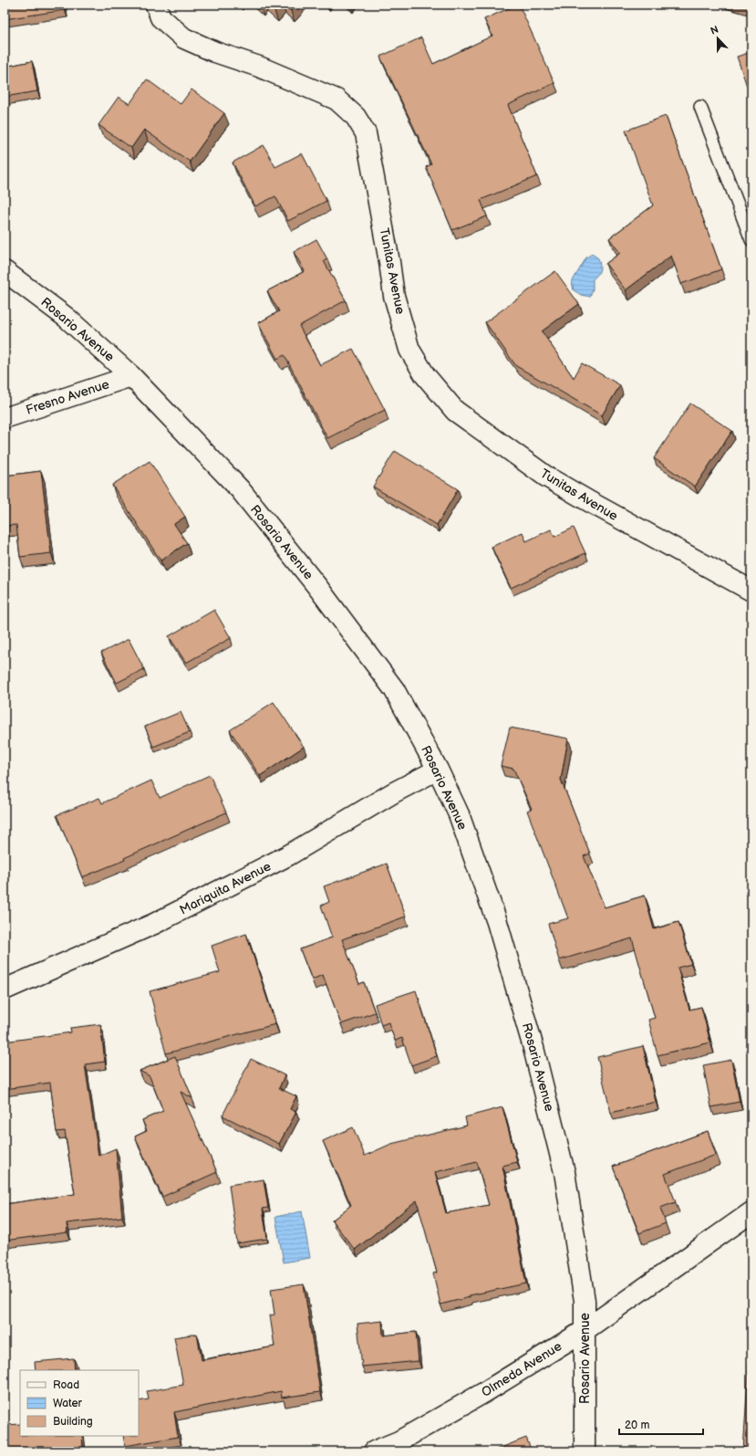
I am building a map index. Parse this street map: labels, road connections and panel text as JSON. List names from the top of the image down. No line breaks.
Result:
{"streets":{"street":["Tunitas Avenue","Rosario Avenue","Fresno Avenue","Mariquita Avenue","Olmeda Avenue"]},"crossings":[["Rosario Avenue","Fresno Avenue"],["Rosario Avenue","Mariquita Avenue"],["Rosario Avenue","Olmeda Avenue"]],"legend":["Road","Water","Building"],"scale_bar":"20 m","north":"top"}
